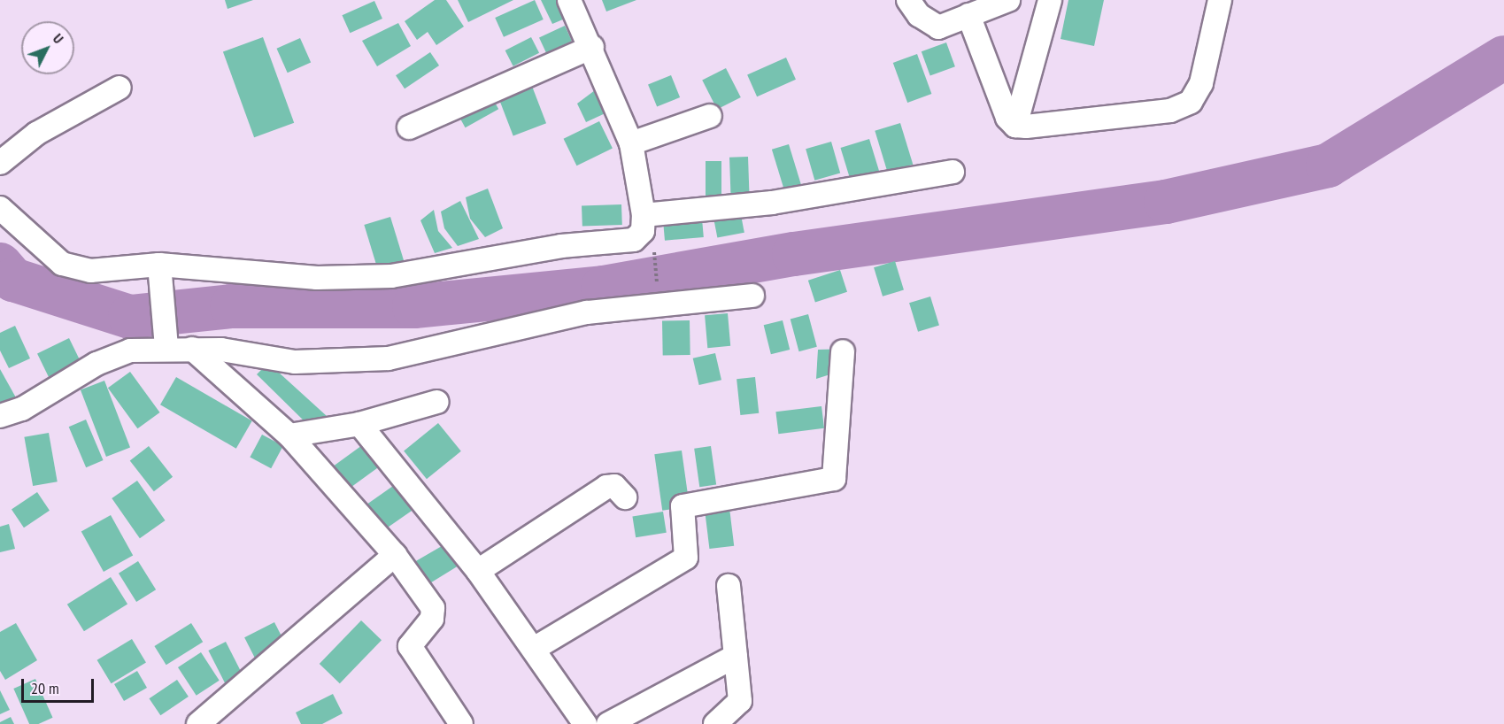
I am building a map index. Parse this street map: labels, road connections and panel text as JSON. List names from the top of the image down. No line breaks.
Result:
{"scale_bar":"20 m","north":"top right"}
